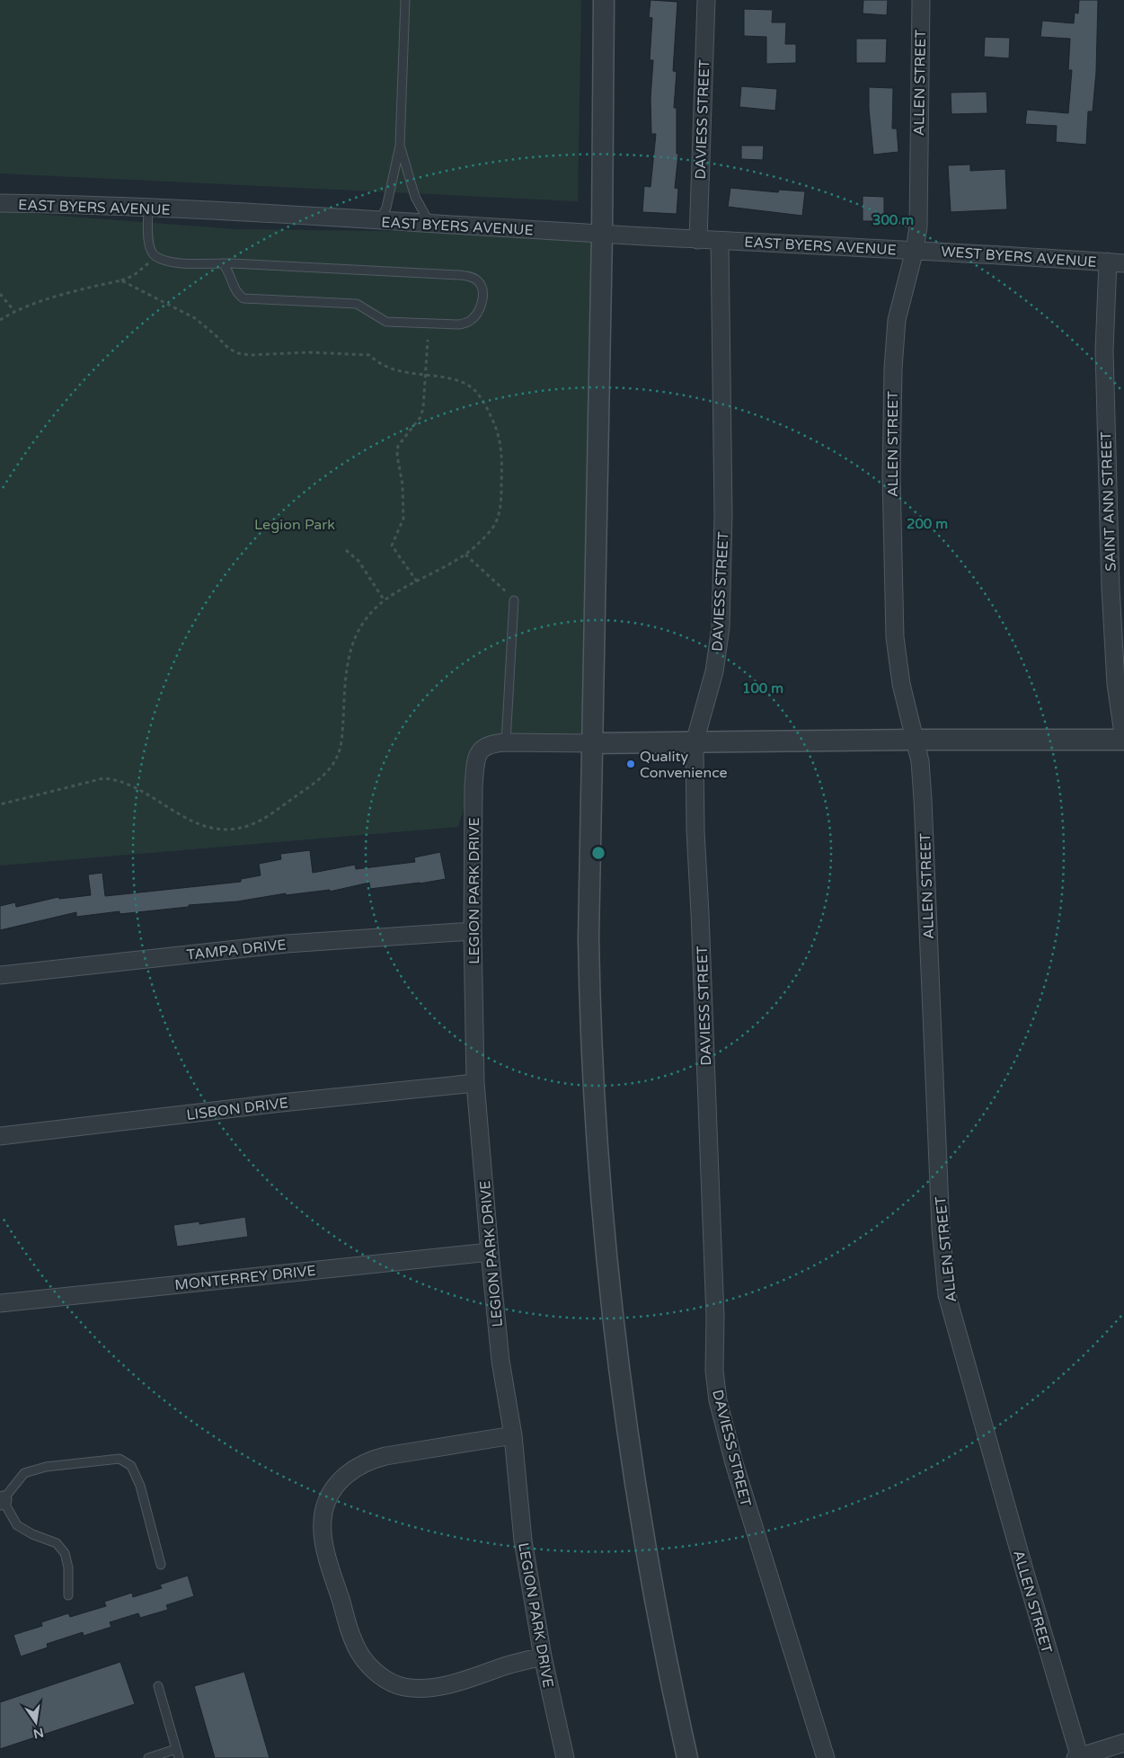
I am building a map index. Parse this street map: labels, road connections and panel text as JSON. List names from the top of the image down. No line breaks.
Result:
{"streets":{"street":["ALLEN STREET","DAVIESS STREET","EAST BYERS AVENUE","WEST BYERS AVENUE","SAINT ANN STREET","LEGION PARK DRIVE","TAMPA DRIVE","LISBON DRIVE","MONTERREY DRIVE"]},"crossings":[["ALLEN STREET","EAST BYERS AVENUE"],["ALLEN STREET","WEST BYERS AVENUE"],["DAVIESS STREET","EAST BYERS AVENUE"],["EAST BYERS AVENUE","WEST BYERS AVENUE"],["WEST BYERS AVENUE","SAINT ANN STREET"],["LEGION PARK DRIVE","TAMPA DRIVE"],["LEGION PARK DRIVE","LISBON DRIVE"],["LEGION PARK DRIVE","MONTERREY DRIVE"]],"parks":["Legion Park"],"places":["Quality Convenience"],"north":"bottom","rings":["300 m","200 m","100 m"]}
